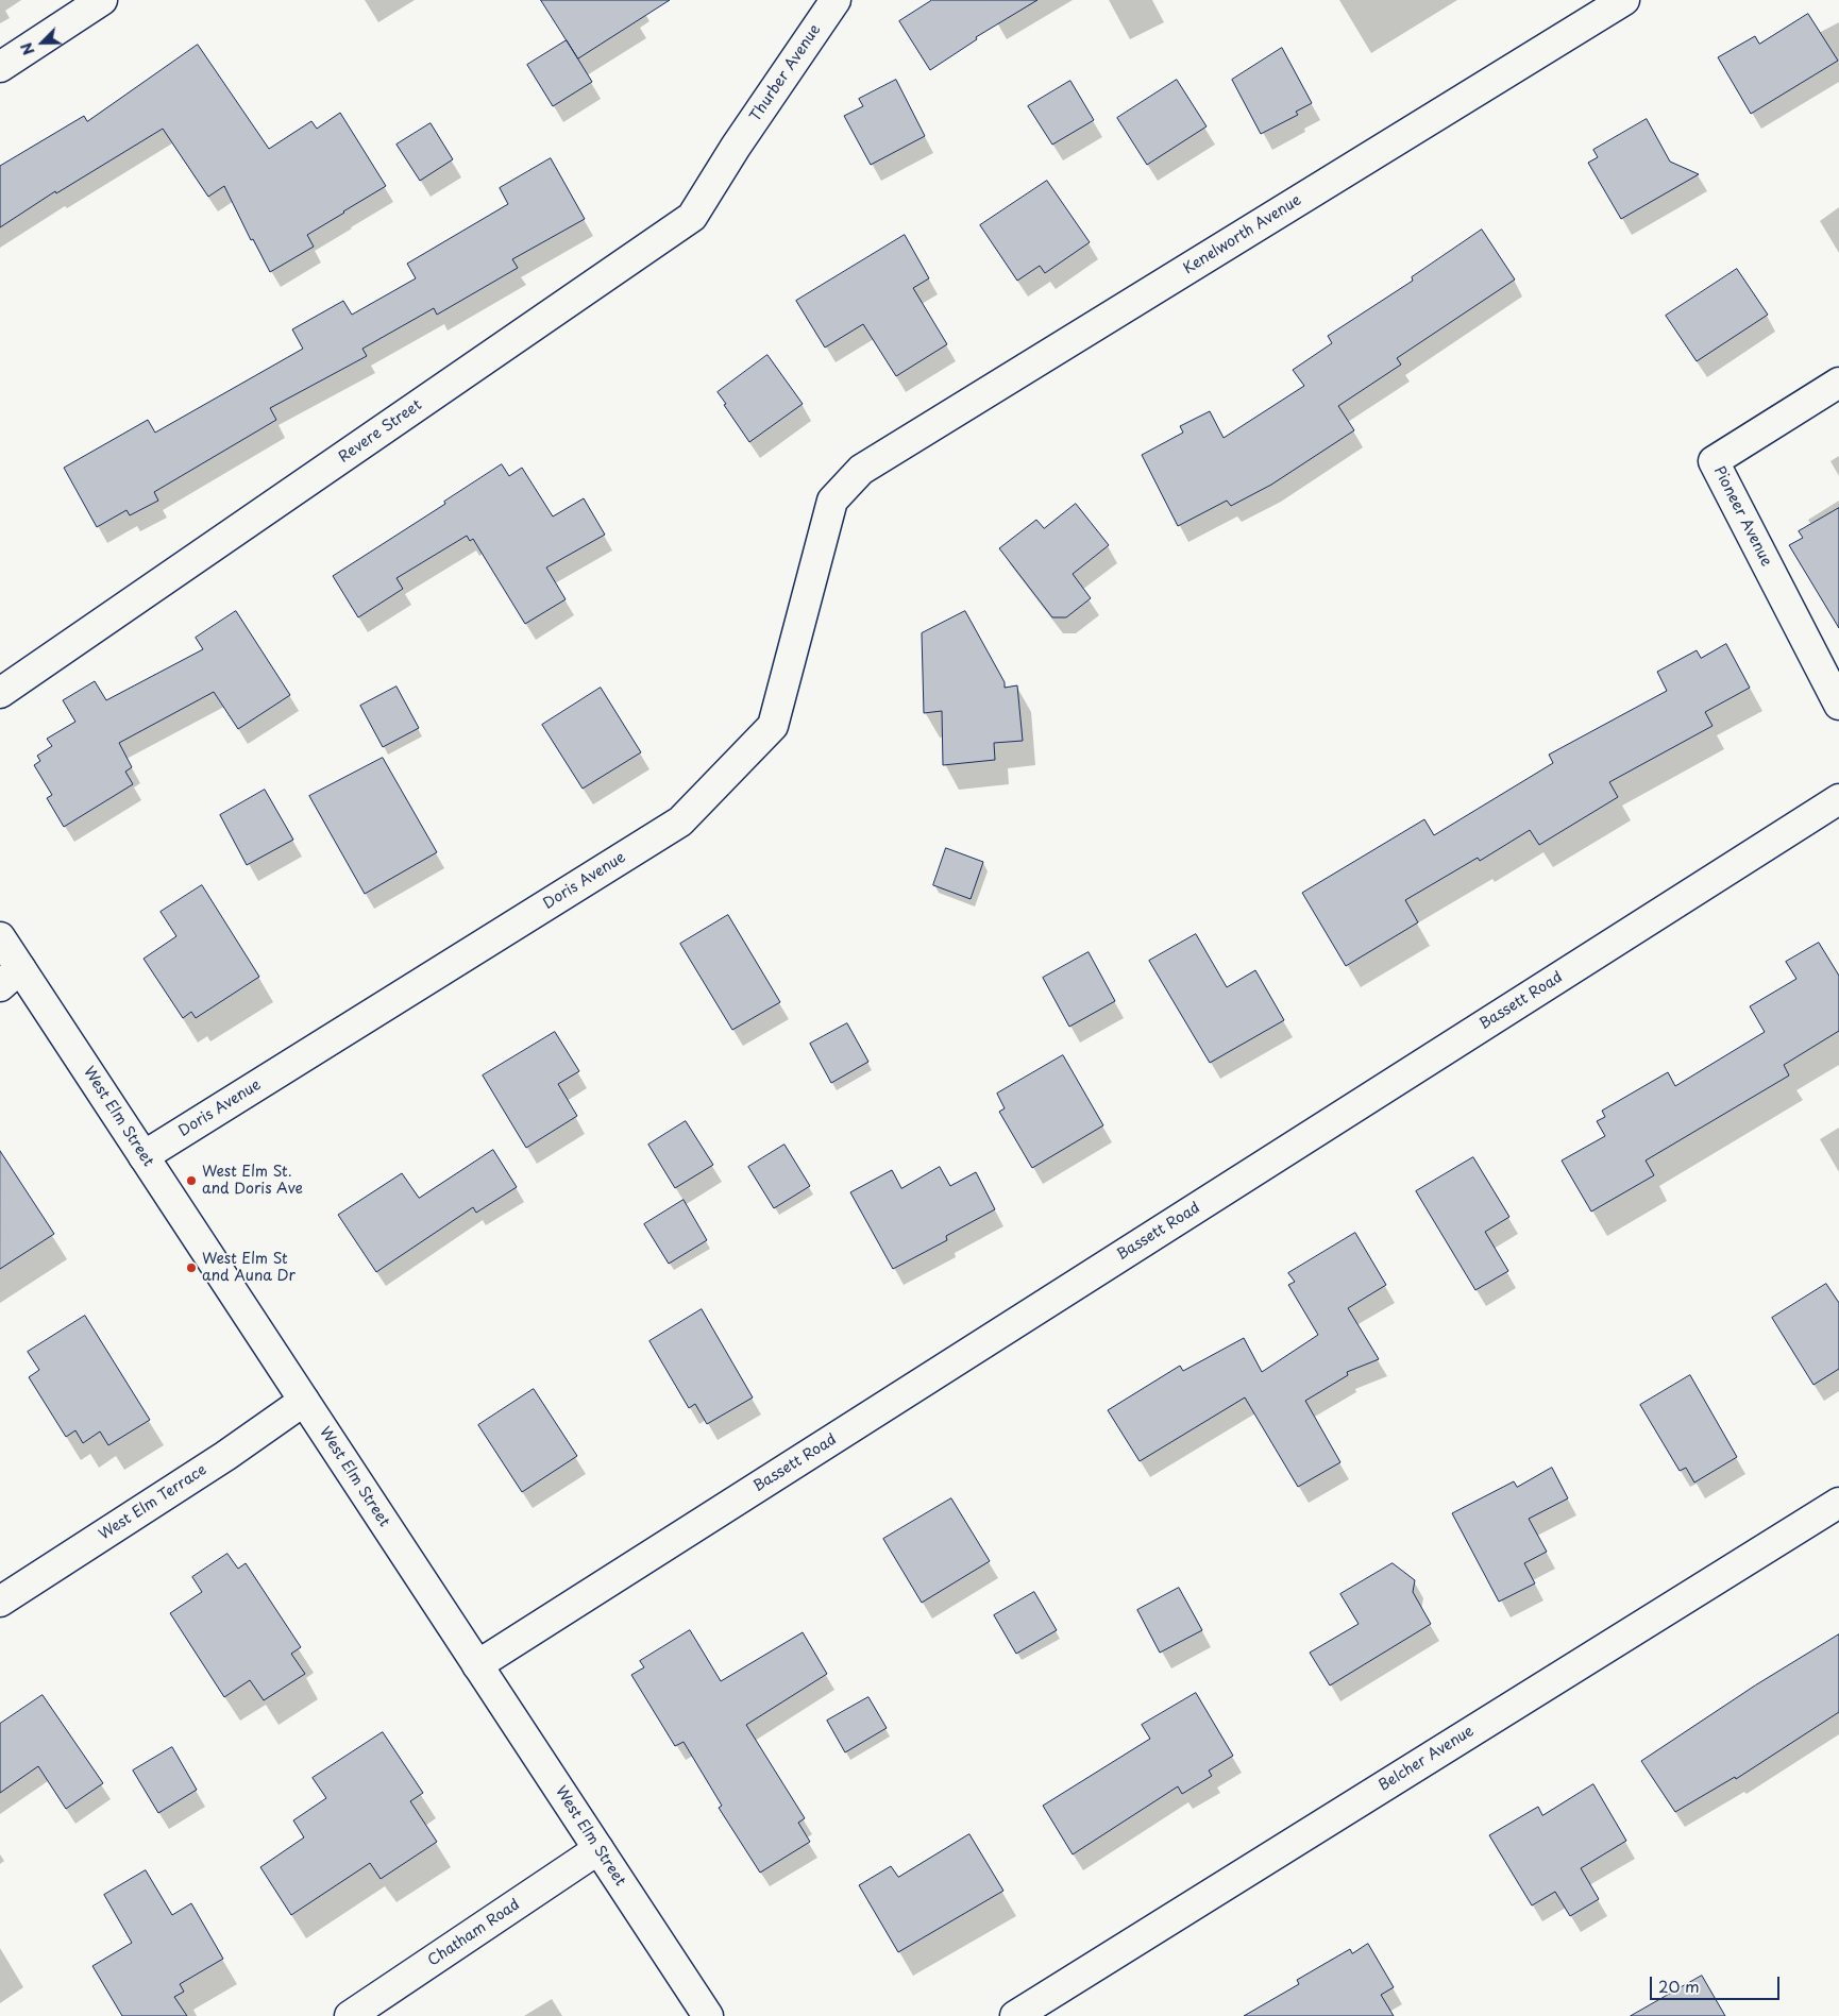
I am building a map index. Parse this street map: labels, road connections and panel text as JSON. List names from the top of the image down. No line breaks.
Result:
{"streets":{"street":["Thurber Avenue","Kenelworth Avenue","Revere Street","Pioneer Avenue","Doris Avenue","Bassett Road","West Elm Street","West Elm Terrace","Belcher Avenue","Chatham Road"]},"crossings":[["Thurber Avenue","Revere Street"],["Kenelworth Avenue","Doris Avenue"],["Doris Avenue","West Elm Street"],["Bassett Road","West Elm Street"],["West Elm Street","West Elm Terrace"],["West Elm Street","Chatham Road"]],"places":["West Elm St. and Doris Ave","West Elm St and Auna Dr"],"scale_bar":"20 m","north":"bottom left"}
